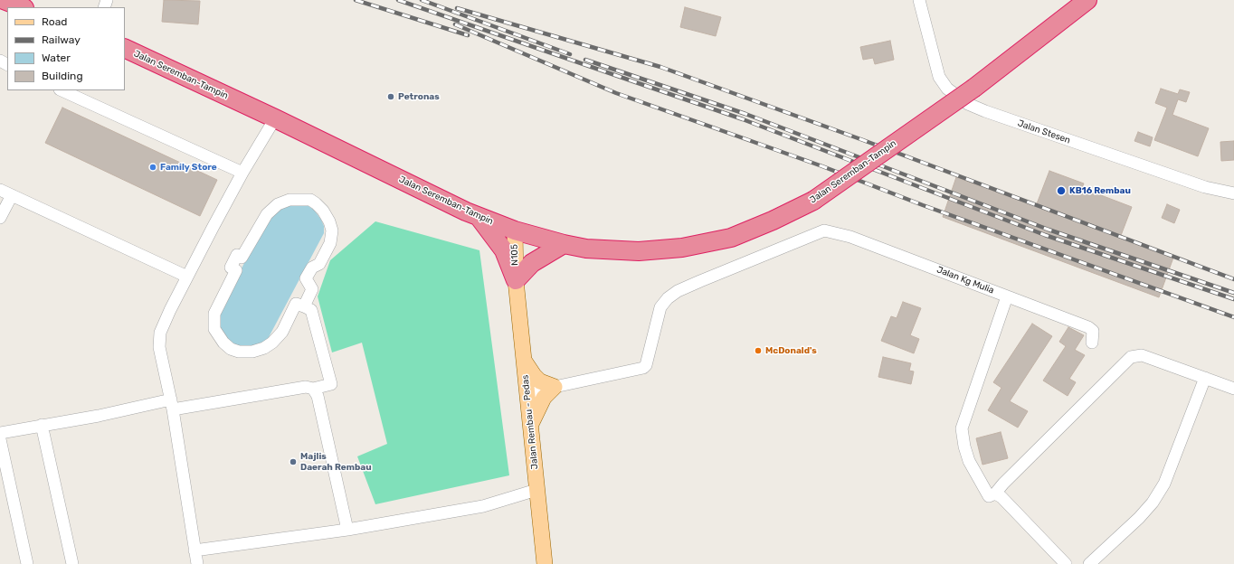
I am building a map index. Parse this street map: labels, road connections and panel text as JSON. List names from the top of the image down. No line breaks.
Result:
{"streets":{"highway":["Jalan Seremban-Tampin"],"main road":["N105","Jalan Rembau - Pedas"],"street":["Jalan Stesen","Jalan Kg Mulia"]},"crossings":[["Jalan Seremban-Tampin","N105"],["N105","Jalan Rembau - Pedas"]],"places":["Petronas","Family Store","KB16 Rembau","McDonald's","Majlis Daerah Rembau"],"legend":["Road","Railway","Water","Building"]}
